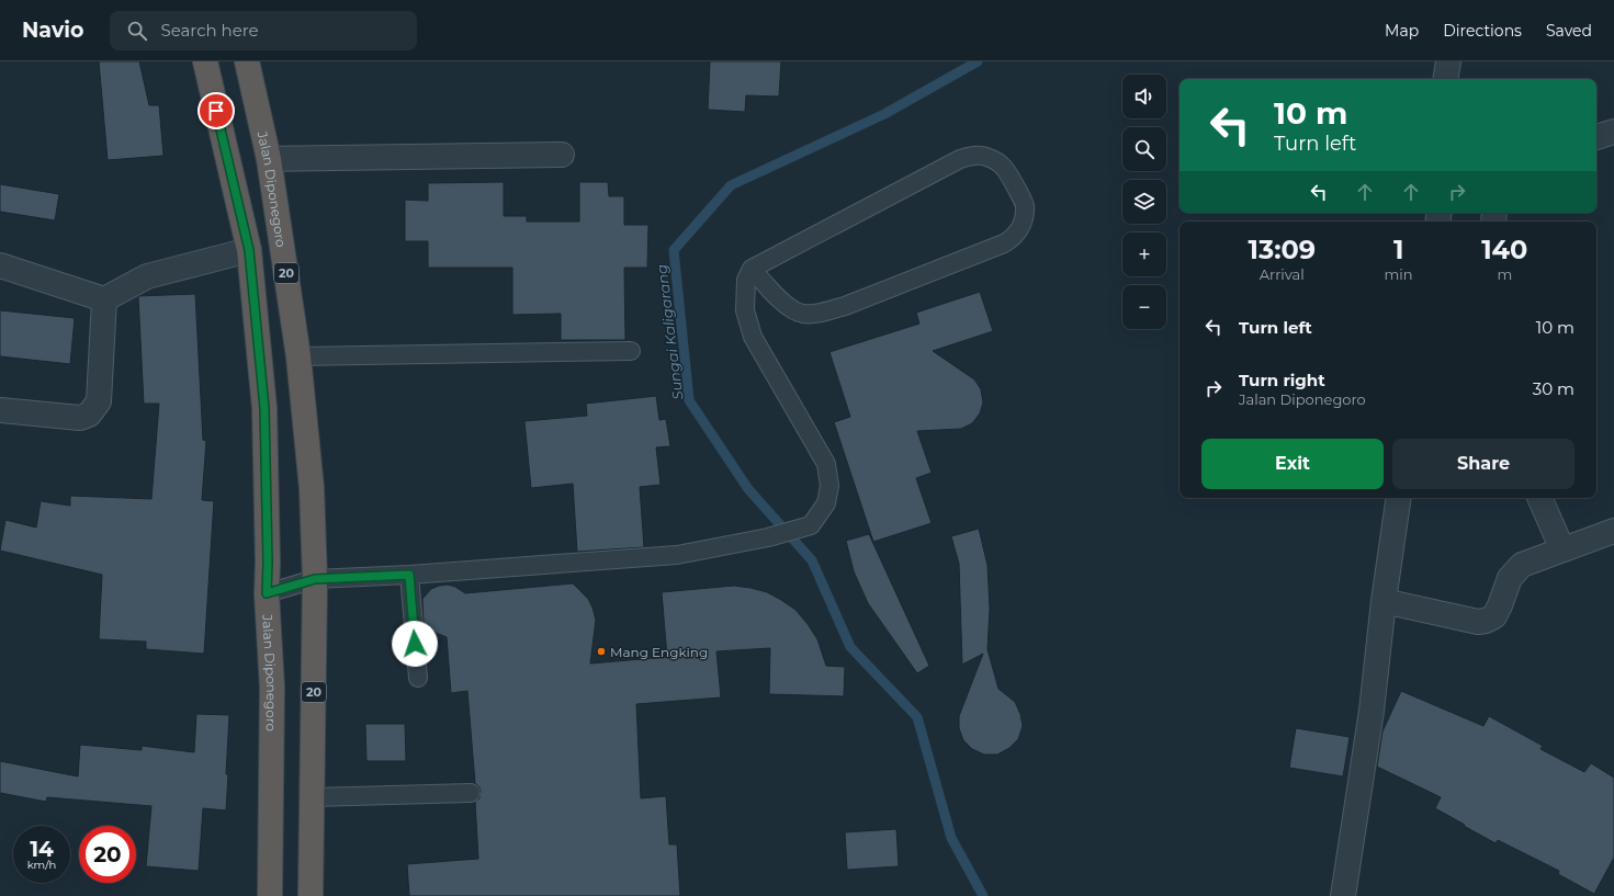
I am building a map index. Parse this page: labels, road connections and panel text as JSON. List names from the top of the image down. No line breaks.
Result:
{"streets":{"highway":["Jalan Diponegoro","20"]},"water":["Sungai Kaligarang"],"places":["Mang Engking"],"page":{"header":"Navio","search":"Search here","nav":["Map","Directions","Saved"],"map_buttons":["+","−"],"turn":["10 m","Turn left"],"eta":["13:09","Arrival","1","min","140","m"],"list":[{"name":"Turn left","value":"10 m"},{"name":"Turn right","note":"Jalan Diponegoro","value":"30 m"}],"buttons":["Exit","Share"],"speed":"14 km/h","limit":"20"}}
